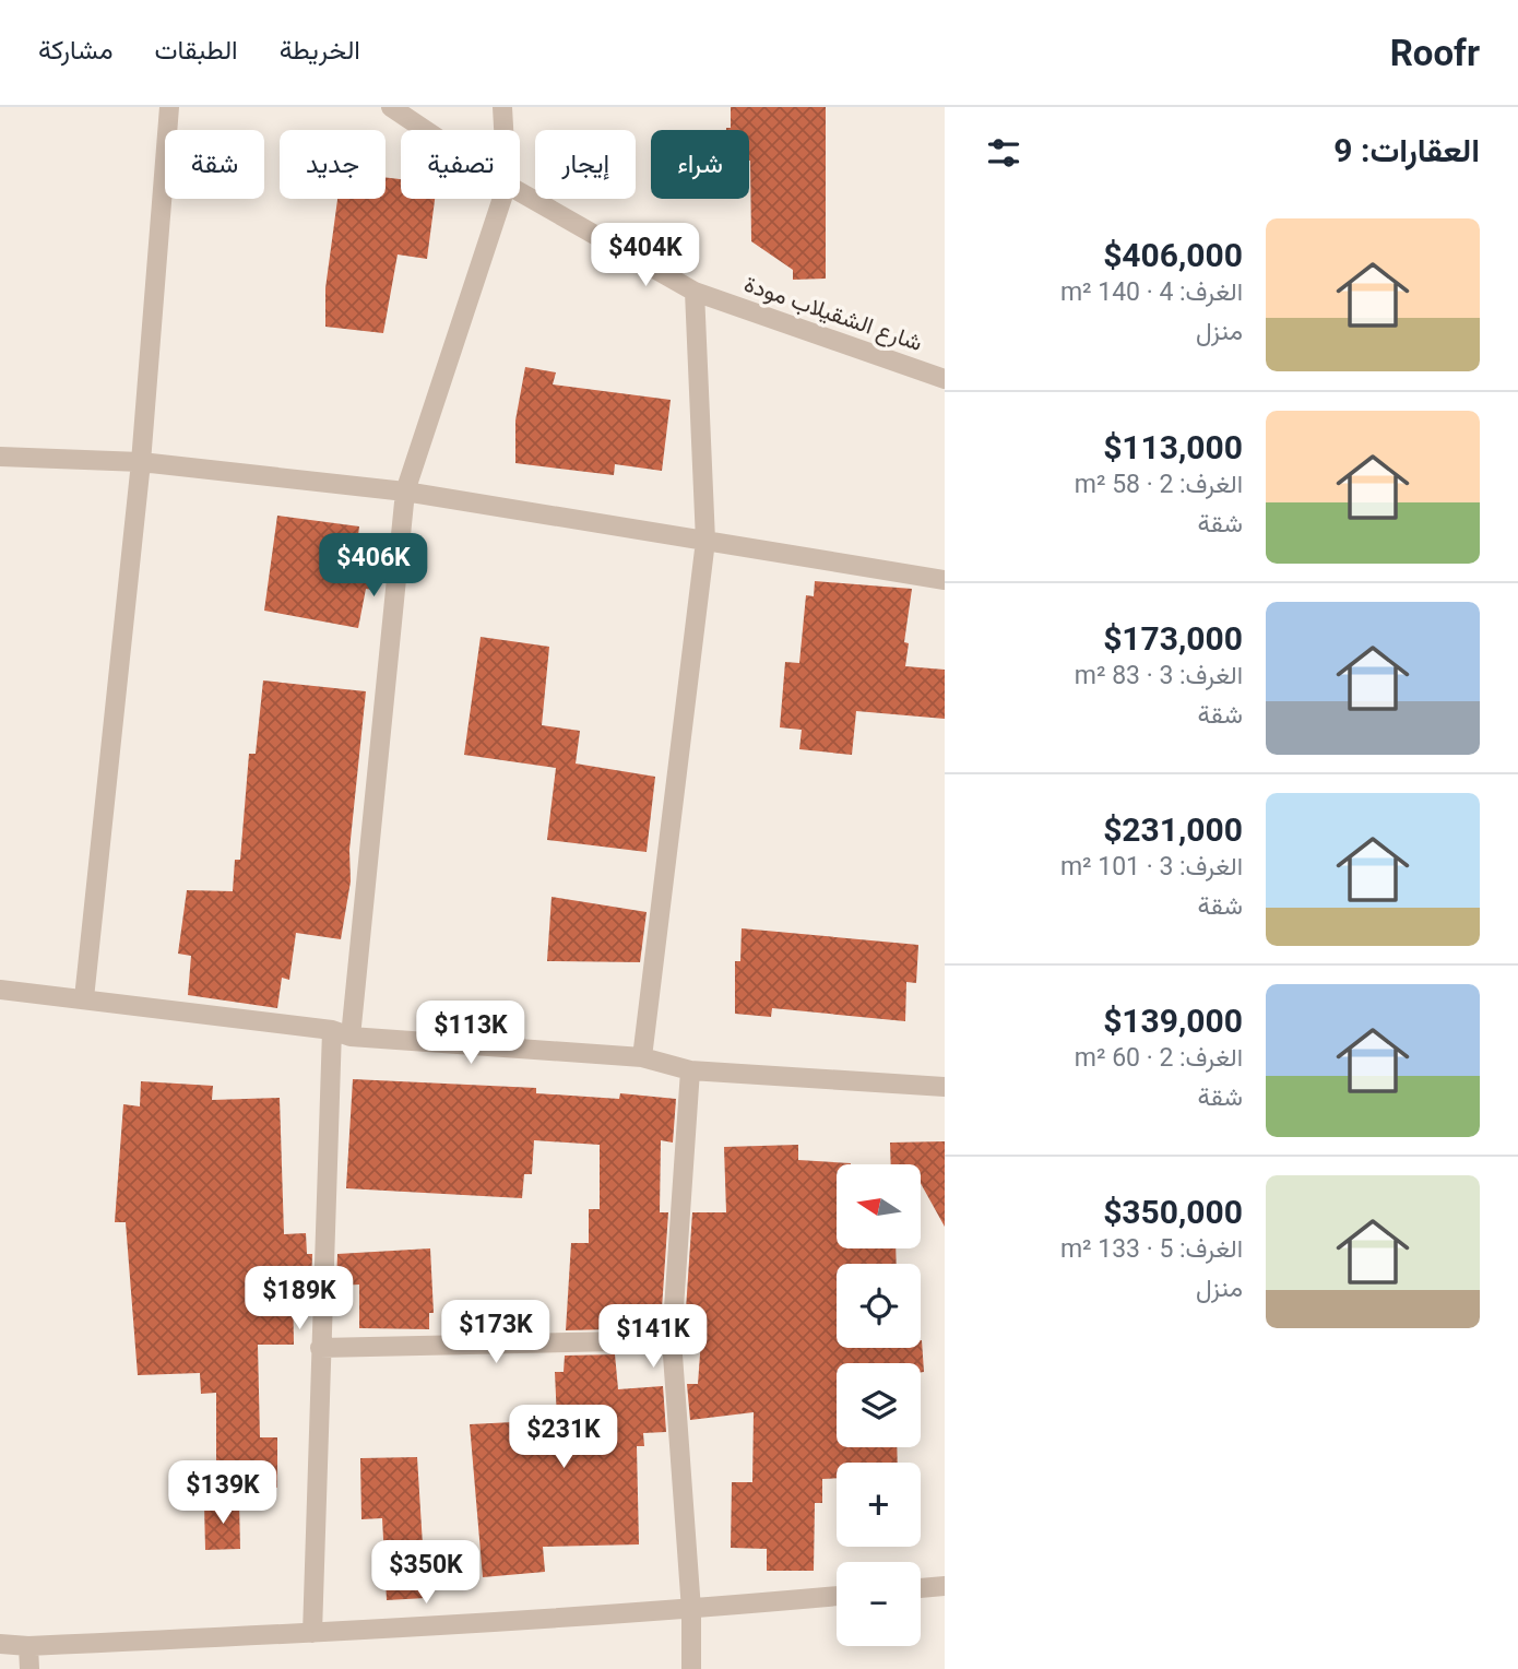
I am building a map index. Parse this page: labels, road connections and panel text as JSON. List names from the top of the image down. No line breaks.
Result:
{"streets":{"street":["شارع الشقيلاب مودة"]},"north":"left","page":{"header":"Roofr","nav":["الخريطة","الطبقات","مشاركة"],"heading":"العقارات: 9","chip":["شراء","إيجار","تصفية","جديد","شقة"],"list":[{"name":"$406,000","note":"الغرف: 4 · 140 m² · منزل"},{"name":"$113,000","note":"الغرف: 2 · 58 m² · شقة"},{"name":"$173,000","note":"الغرف: 3 · 83 m² · شقة"},{"name":"$231,000","note":"الغرف: 3 · 101 m² · شقة"},{"name":"$139,000","note":"الغرف: 2 · 60 m² · شقة"},{"name":"$350,000","note":"الغرف: 5 · 133 m² · منزل"}],"price":["$404K","$406K","$113K","$189K","$173K","$141K","$231K","$139K","$350K"],"map_buttons":["+","−"]}}
